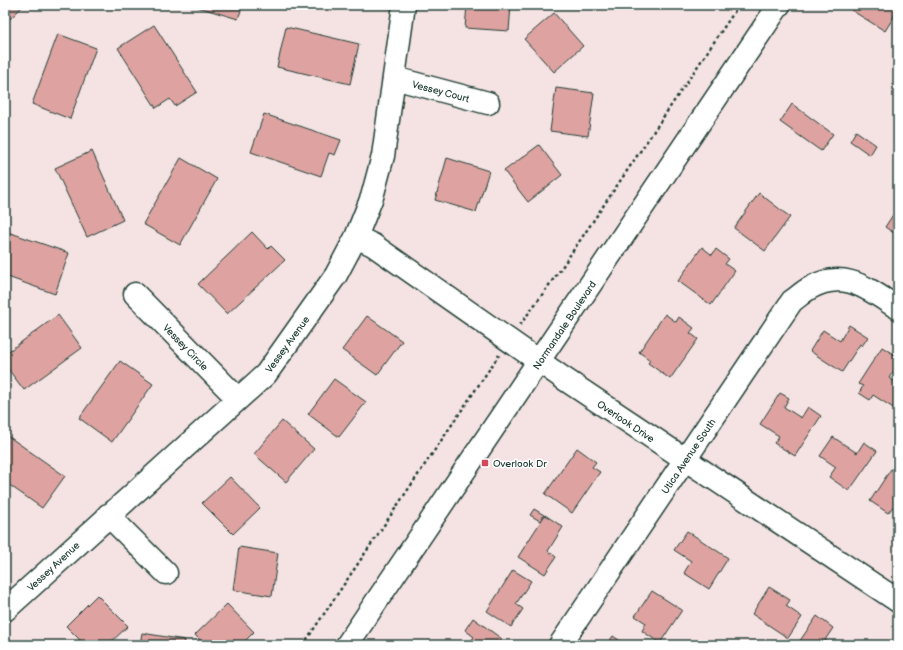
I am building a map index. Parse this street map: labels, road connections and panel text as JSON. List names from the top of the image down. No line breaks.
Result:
{"streets":{"street":["Vessey Court","Normandale Boulevard","Vessey Avenue","Vessey Circle","Overlook Drive","Utica Avenue South"]},"crossings":[["Vessey Court","Vessey Avenue"],["Normandale Boulevard","Overlook Drive"],["Vessey Avenue","Vessey Circle"],["Vessey Avenue","Overlook Drive"],["Overlook Drive","Utica Avenue South"]],"places":{"transit":["Overlook Dr"]}}
